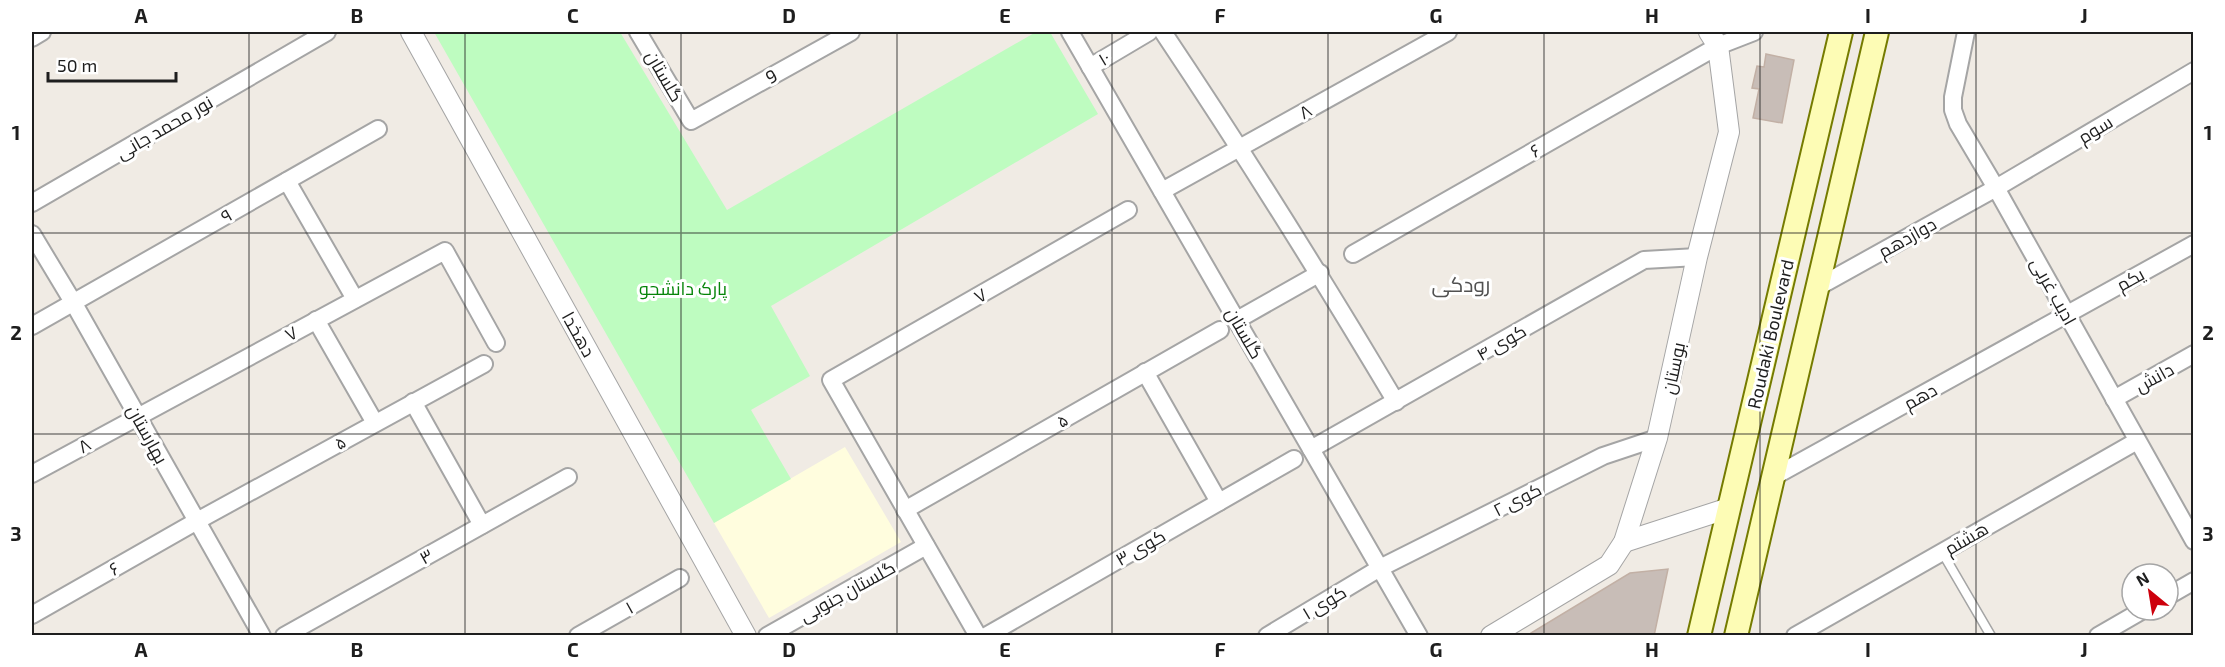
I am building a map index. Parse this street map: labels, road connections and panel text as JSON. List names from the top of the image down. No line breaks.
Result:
{"streets":{"main road":["Roudaki Boulevard"],"street":["۱۰","گلستان","9","۸","نور محمد جانی","سوم","۶","۹","دوازدهم","یکم","ادیب غربی","۷","دهخدا","کوی ۴","بوستان","دانش","دهم","۵","بهارستان","کوی ۲","هشتم","کوی ۳","۳","گلستان جنوبی","کوی ۱","۱"]},"crossings":[["۱۰","گلستان"],["گلستان","9"],["گلستان","۸"],["گلستان","کوی ۴"],["گلستان","کوی ۲"],["گلستان","کوی ۱"],["۸","۷"],["۸","بهارستان"],["سوم","دوازدهم"],["سوم","ادیب غربی"],["۶","بوستان"],["۶","۵"],["۶","بهارستان"],["۹","بهارستان"],["دوازدهم","ادیب غربی"],["دوازدهم","Roudaki Boulevard"],["یکم","ادیب غربی"],["یکم","دهم"],["ادیب غربی","دانش"],["ادیب غربی","دهم"],["ادیب غربی","هشتم"],["۷","۵"],["۷","بهارستان"],["Roudaki Boulevard","دهم"],["کوی ۴","بوستان"],["بوستان","کوی ۲"],["۵","بهارستان"],["کوی ۲","کوی ۱"]],"districts":["رودکی"],"parks":["پارک دانشجو"],"scale_bar":"50 m","north":"top left","grid":{"columns":["A","B","C","D","E","F","G","H","I","J"],"rows":["1","2","3"]}}
